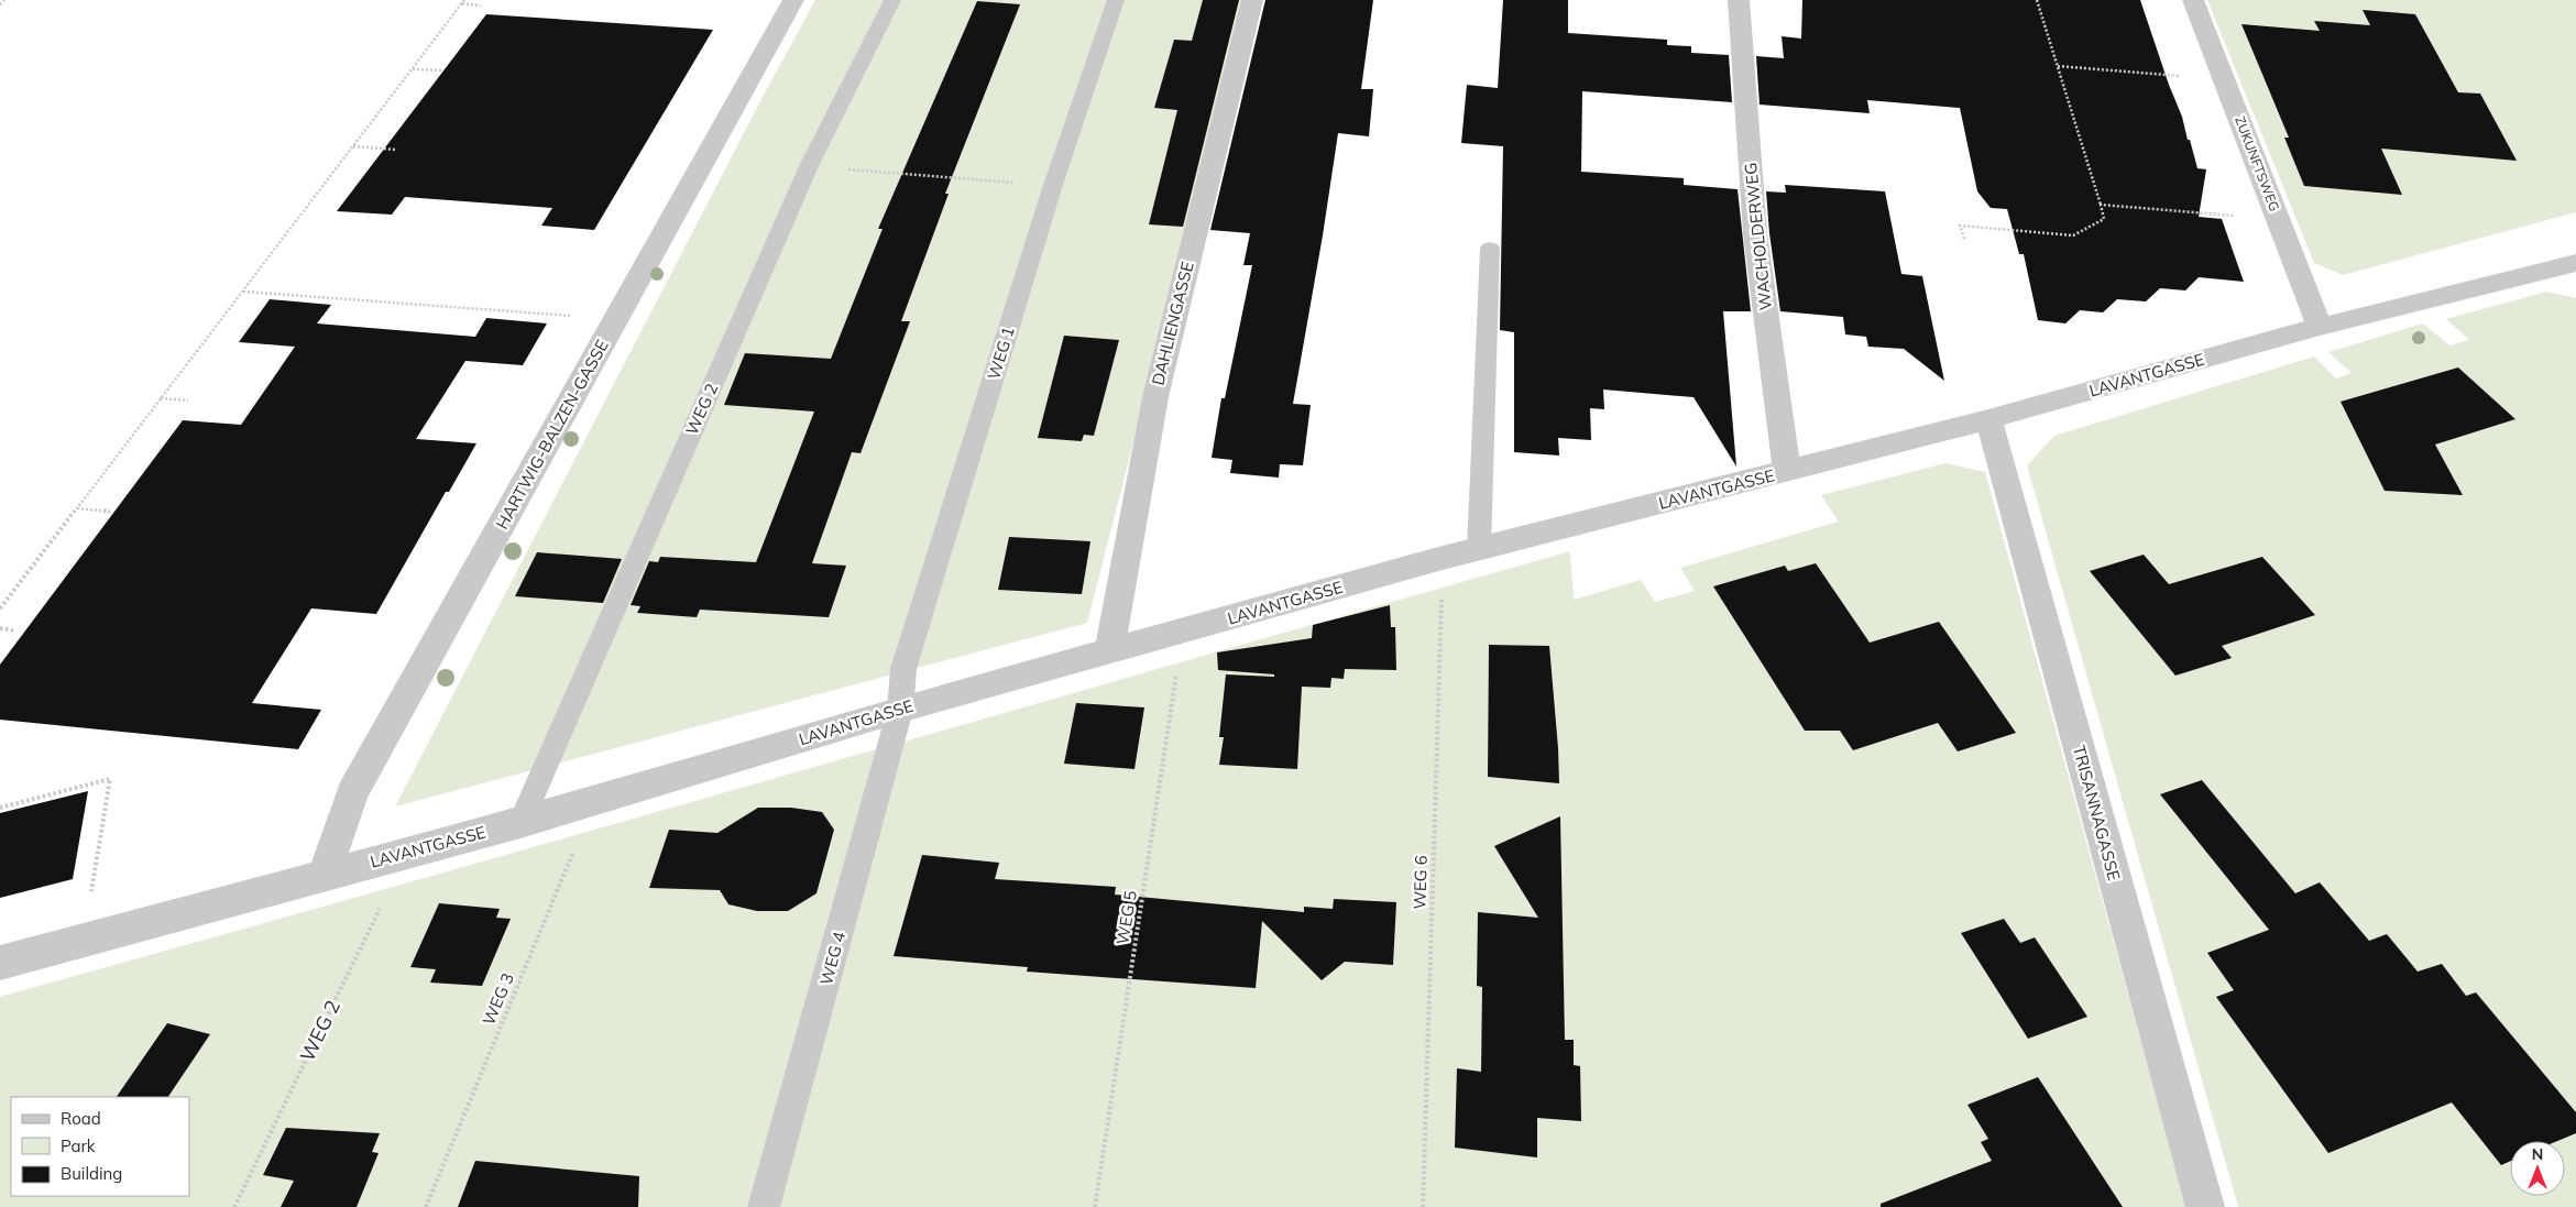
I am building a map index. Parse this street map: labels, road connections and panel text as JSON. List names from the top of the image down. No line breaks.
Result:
{"streets":{"street":["ZUKUNFTSWEG","WACHOLDERWEG","DAHLIENGASSE","LAVANTGASSE","HARTWIG-BALZEN-GASSE","TRISANNAGASSE"],"lane":["WEG 1","WEG 2","WEG 4"],"path":["WEG 6","WEG 5","WEG 3"]},"crossings":[["ZUKUNFTSWEG","LAVANTGASSE"],["WACHOLDERWEG","LAVANTGASSE"],["DAHLIENGASSE","LAVANTGASSE"],["WEG 1","LAVANTGASSE"],["WEG 1","WEG 4"],["LAVANTGASSE","WEG 2"],["LAVANTGASSE","HARTWIG-BALZEN-GASSE"],["LAVANTGASSE","TRISANNAGASSE"],["LAVANTGASSE","WEG 6"],["LAVANTGASSE","WEG 5"],["LAVANTGASSE","WEG 4"],["LAVANTGASSE","WEG 3"]],"legend":["Road","Park","Building"],"north":"top"}
